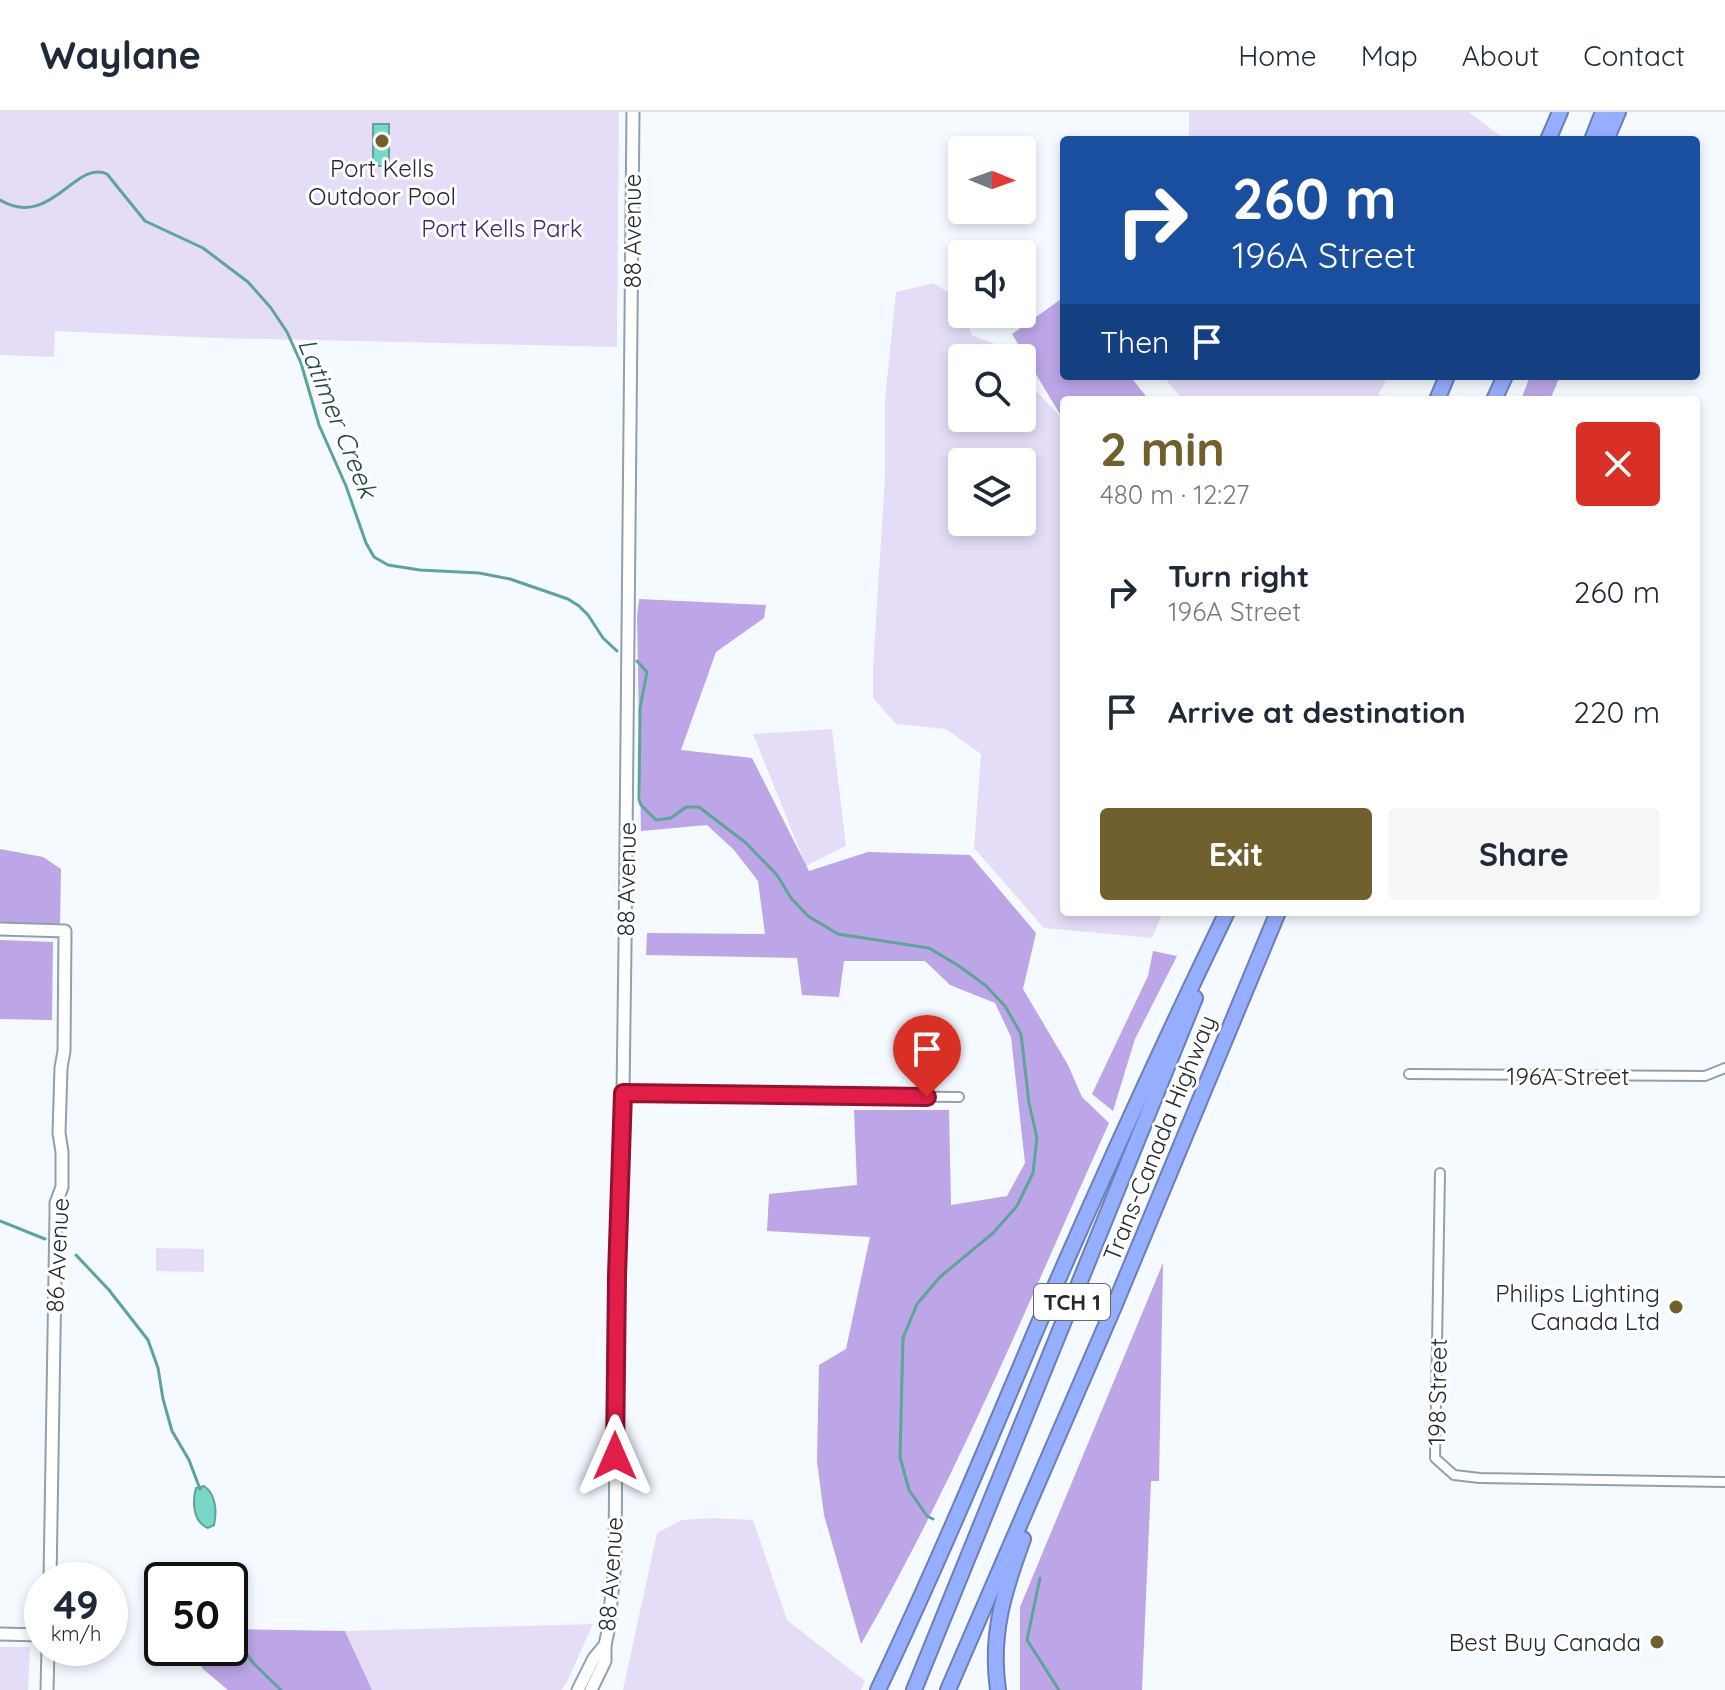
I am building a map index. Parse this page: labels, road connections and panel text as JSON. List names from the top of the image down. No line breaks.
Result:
{"streets":{"highway":["Trans-Canada Highway","TCH 1"],"main road":["88 Avenue","86 Avenue"],"street":["196A Street","198 Street"]},"water":["Latimer Creek"],"parks":["Port Kells Park"],"places":["Port Kells Outdoor Pool","Philips Lighting Canada Ltd","Best Buy Canada"],"north":"right","page":{"header":"Waylane","nav":["Home","Map","About","Contact"],"turn":["260 m","196A Street"],"then":"Then","heading":["2 min","480 m · 12:27"],"list":[{"name":"Turn right","note":"196A Street","value":"260 m"},{"name":"Arrive at destination","value":"220 m"}],"buttons":["Exit","Share"],"speed":"49 km/h","limit":"50"}}
